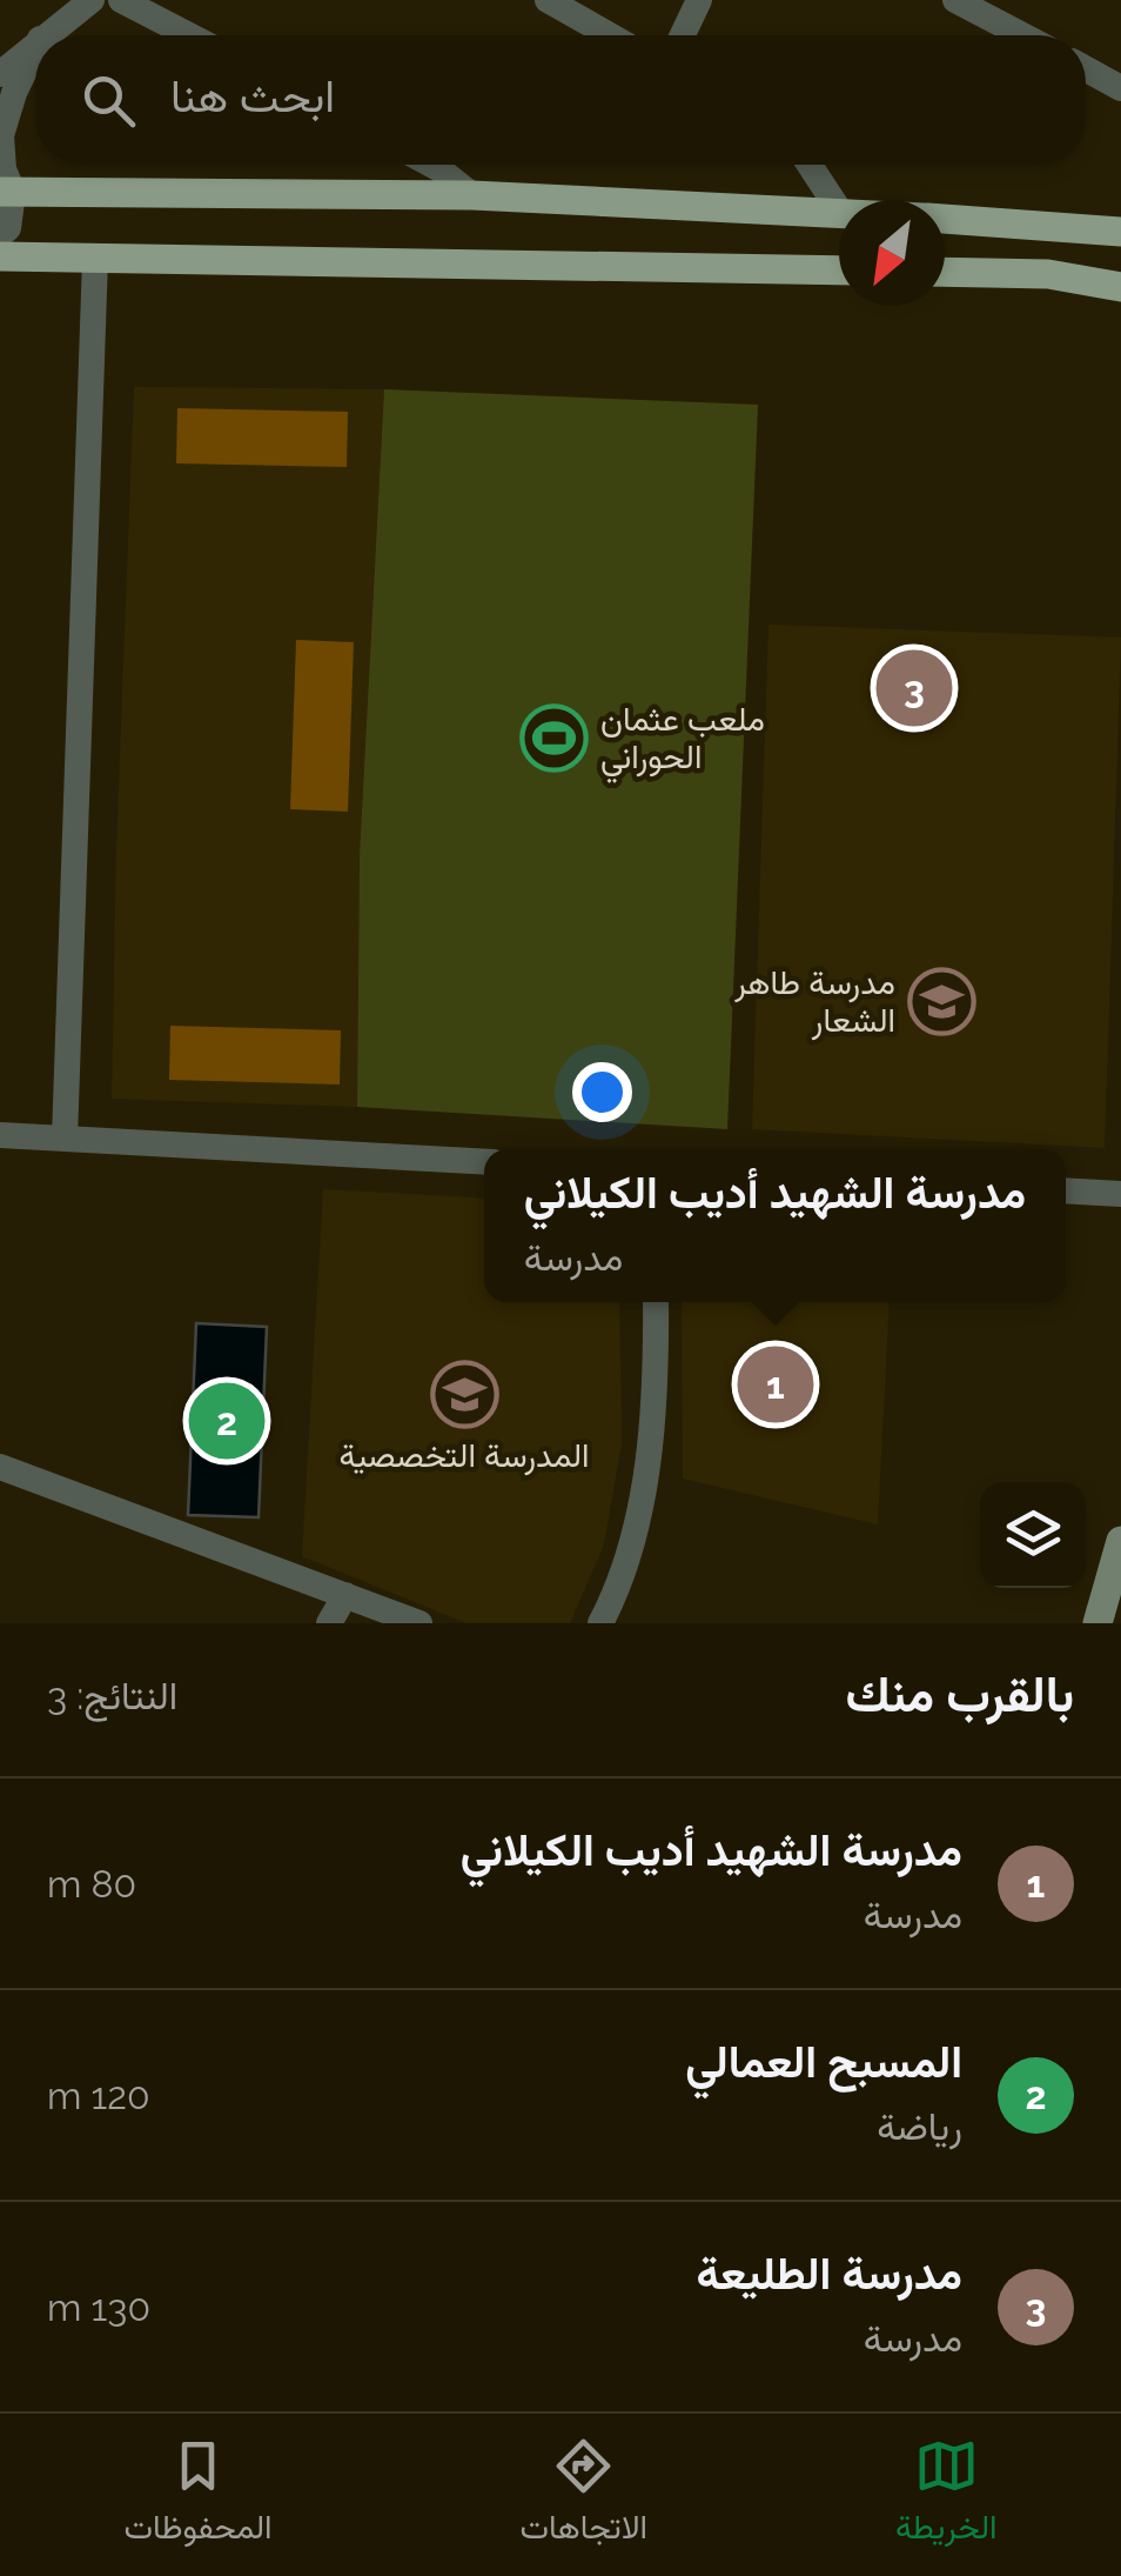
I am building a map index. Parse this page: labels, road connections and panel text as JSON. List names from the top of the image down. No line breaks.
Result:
{"places":{"sports":["ملعب عثمان الحوراني"],"school or university":["مدرسة طاهر الشعار","المدرسة التخصصية"]},"north":"bottom left","page":{"search":"ابحث هنا","pins":["3","1","2"],"popup":["مدرسة الشهيد أديب الكيلاني","مدرسة"],"heading":["بالقرب منك","النتائج: 3"],"list":[{"mark":"1","name":"مدرسة الشهيد أديب الكيلاني","note":"مدرسة","value":"80 m"},{"mark":"2","name":"المسبح العمالي","note":"رياضة","value":"120 m"},{"mark":"3","name":"مدرسة الطليعة","note":"مدرسة","value":"130 m"}],"nav":["الخريطة","الاتجاهات","المحفوظات"]}}
